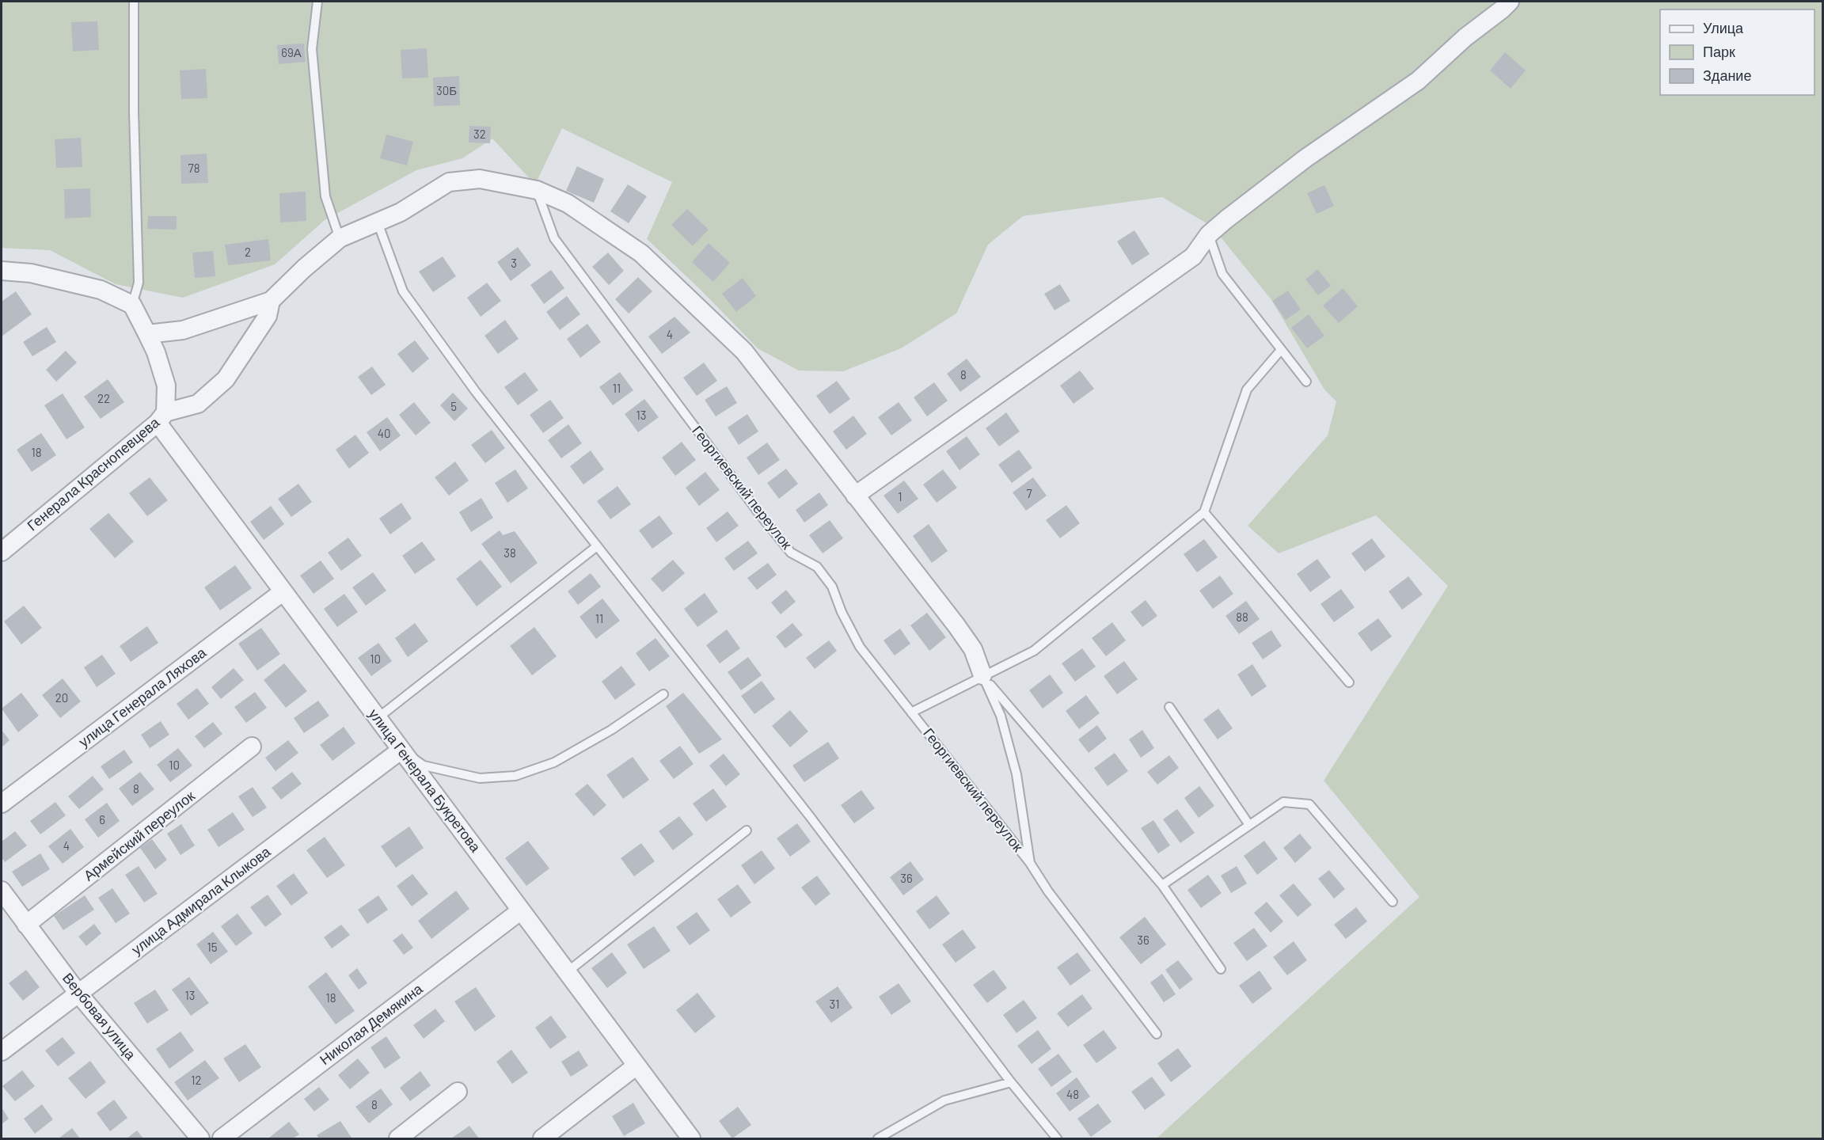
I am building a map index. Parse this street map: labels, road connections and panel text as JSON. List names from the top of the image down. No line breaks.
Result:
{"streets":{"street":["Генерала Краснопевцева","улица Генерала Ляхова","улица Генерала Букретова","Армейский переулок","улица Адмирала Клыкова","Вербовая улица","Николая Демякина"],"lane":["Георгиевский переулок"]},"crossings":[["Генерала Краснопевцева","улица Генерала Букретова"],["улица Генерала Ляхова","улица Генерала Букретова"],["улица Генерала Букретова","улица Адмирала Клыкова"],["улица Генерала Букретова","Николая Демякина"],["Армейский переулок","Вербовая улица"],["улица Адмирала Клыкова","Вербовая улица"]],"house_numbers":["69А","30Б","32","78","2","3","4","8","11","22","5","13","40","18","7","1","38","88","11","10","20","10","8","6","4","36","36","15","13","18","31","12","48","8"],"legend":["Улица","Парк","Здание"]}
